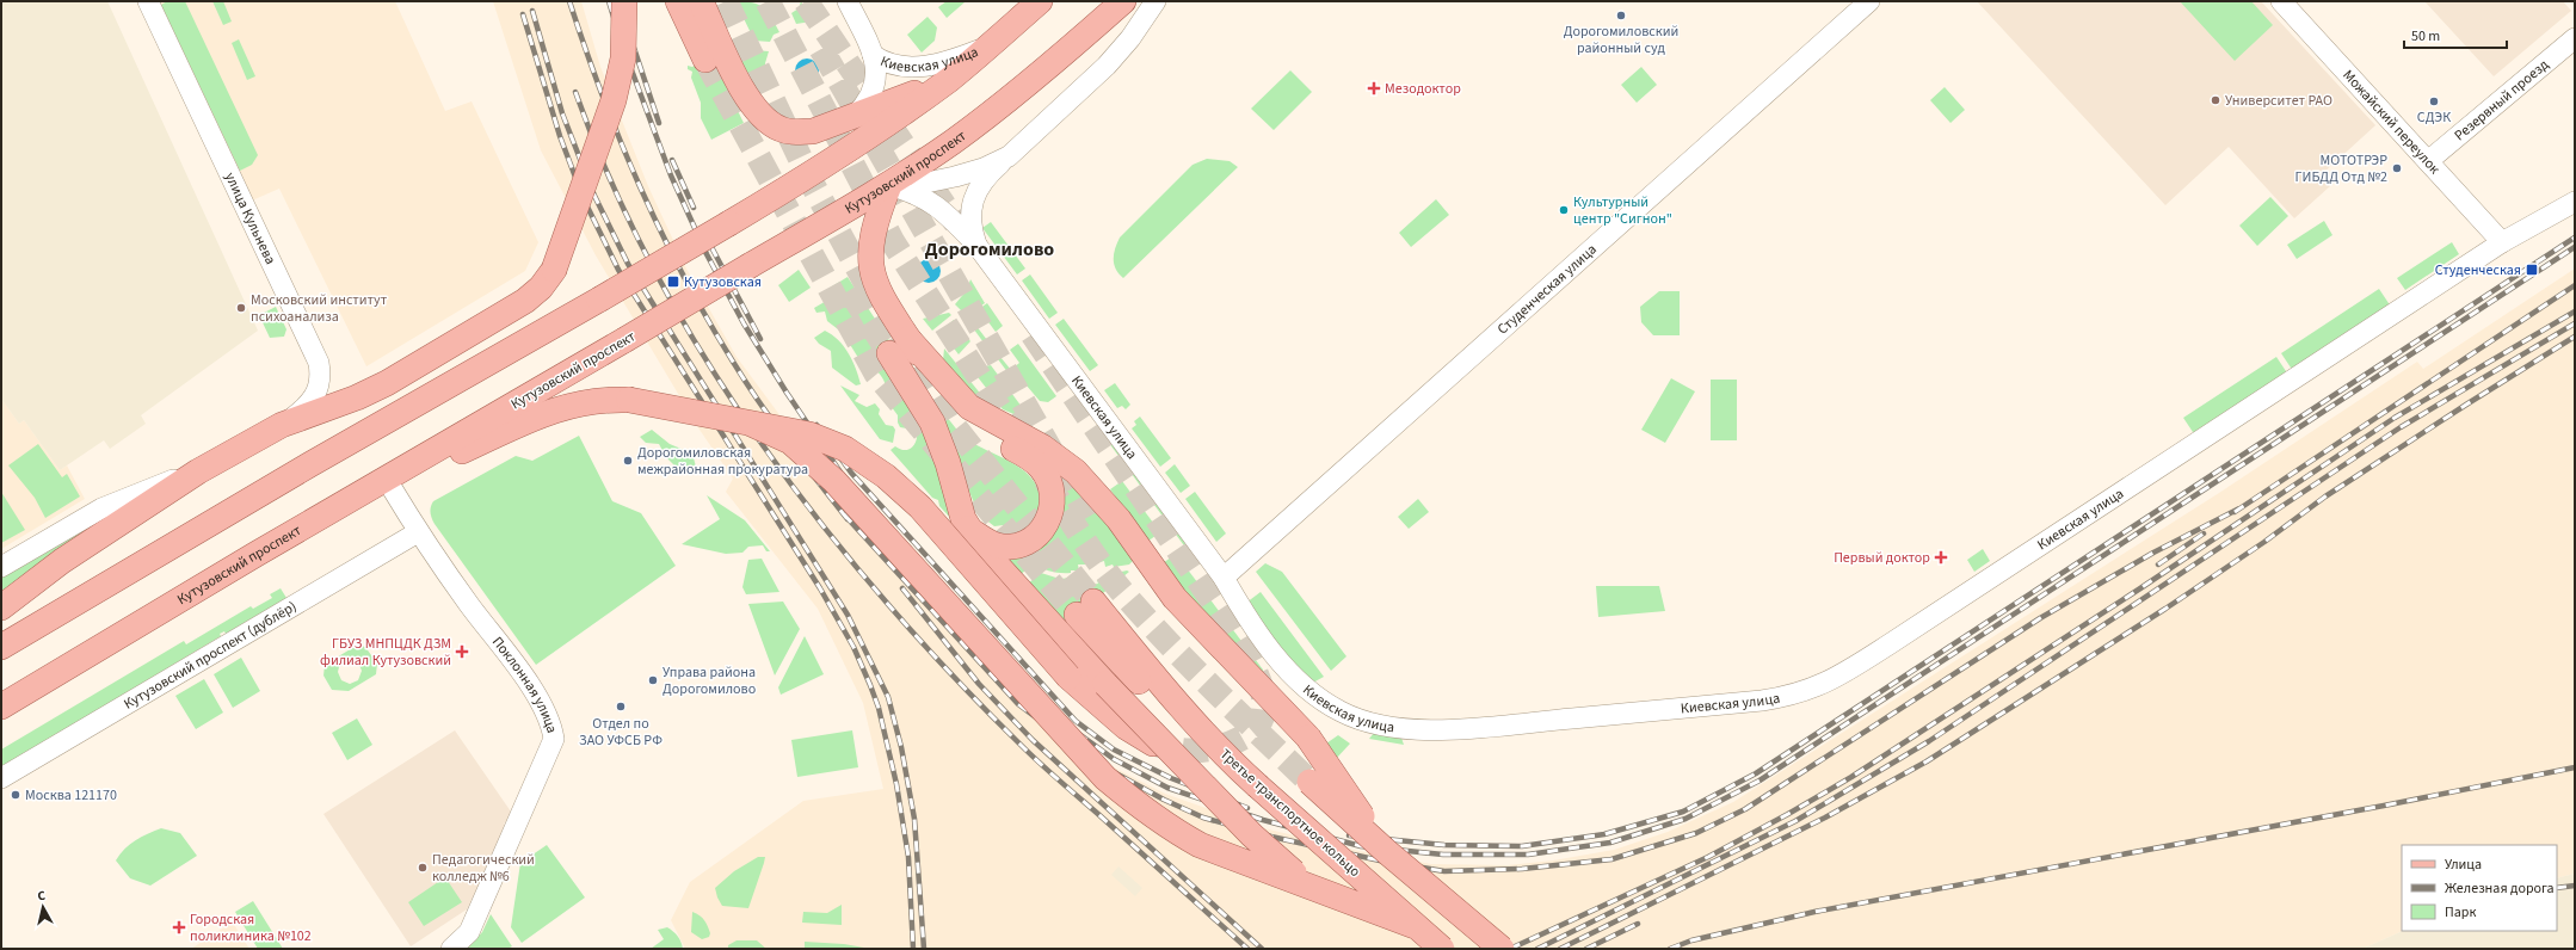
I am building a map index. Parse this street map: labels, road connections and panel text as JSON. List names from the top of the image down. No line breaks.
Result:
{"streets":{"main road":["Кутузовский проспект","Третье транспортное кольцо"],"street":["Киевская улица","Резервный проезд","Можайский переулок","улица Кульнева","Студенческая улица","Кутузовский проспект (дублёр)","Поклонная улица"]},"crossings":[["Киевская улица","Можайский переулок"],["Киевская улица","Кутузовский проспект"],["Киевская улица","Студенческая улица"],["Резервный проезд","Можайский переулок"],["Кутузовский проспект (дублёр)","Поклонная улица"]],"districts":["Дорогомилово"],"places":{"other":["Дорогомиловский районный суд","Университет РАО","СДЭК","МОТОТРЭР ГИБДД Отд №2","Культурный центр \"Сигнон\"","Московский институт психоанализа","Дорогомиловская межрайонная прокуратура","Управа района Дорогомилово","Отдел по ЗАО УФСБ РФ","Москва 121170","Педагогический колледж №6"],"health":["Мезодоктор","Первый доктор","ГБУЗ МНПЦДК ДЗМ филиал Кутузовский","Городская поликлиника №102"],"transit":["Студенческая","Кутузовская"]},"legend":["Улица","Железная дорога","Парк"],"scale_bar":"50 m","north":"top"}
